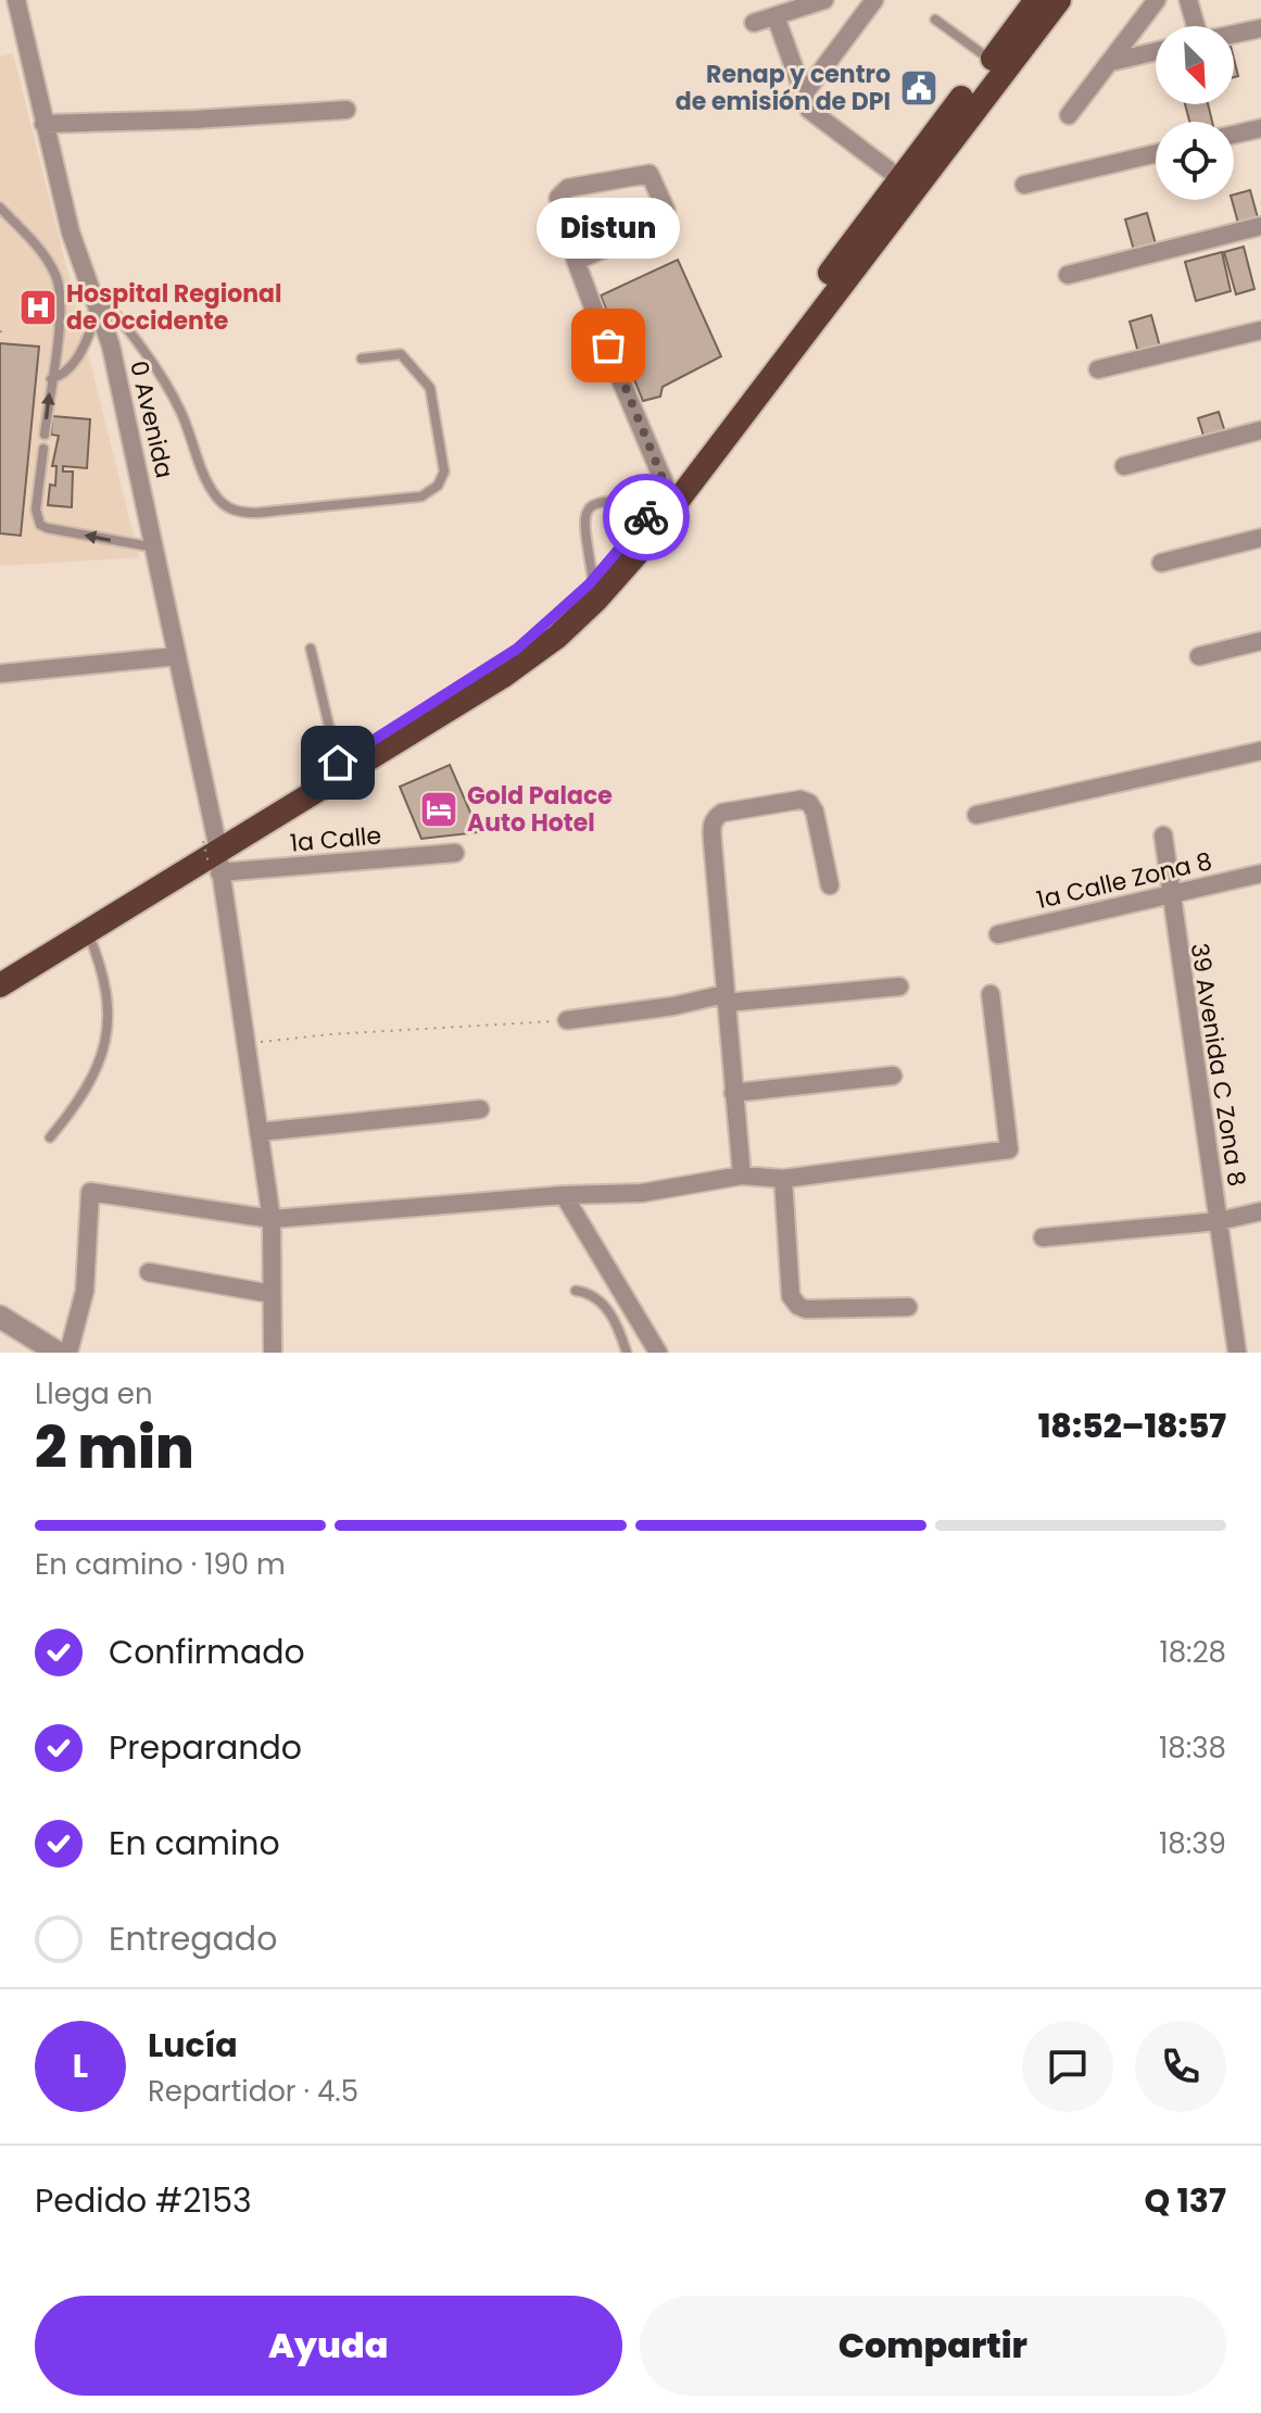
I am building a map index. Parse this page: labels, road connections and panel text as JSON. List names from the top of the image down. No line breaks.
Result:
{"streets":{"street":["0 Avenida","1a Calle","1a Calle Zona 8","39 Avenida C Zona 8"]},"crossings":[["0 Avenida","1a Calle"],["1a Calle Zona 8","39 Avenida C Zona 8"]],"places":{"public building":["Renap y centro de emisión de DPI"],"hospital":["Hospital Regional de Occidente"],"other":["Distun"],"hotel":["Gold Palace Auto Hotel"]},"north":"bottom right","page":{"bubble":"Distun","heading":["2 min","Llega en","18:52–18:57"],"panel":["Lucía","Repartidor · 4.5","Pedido #2153","Q 137"],"bar":"En camino · 190 m","list":[["Confirmado","18:28"],["Preparando","18:38"],["En camino","18:39"],"Entregado"],"round":"L","buttons":["Ayuda","Compartir"]}}
